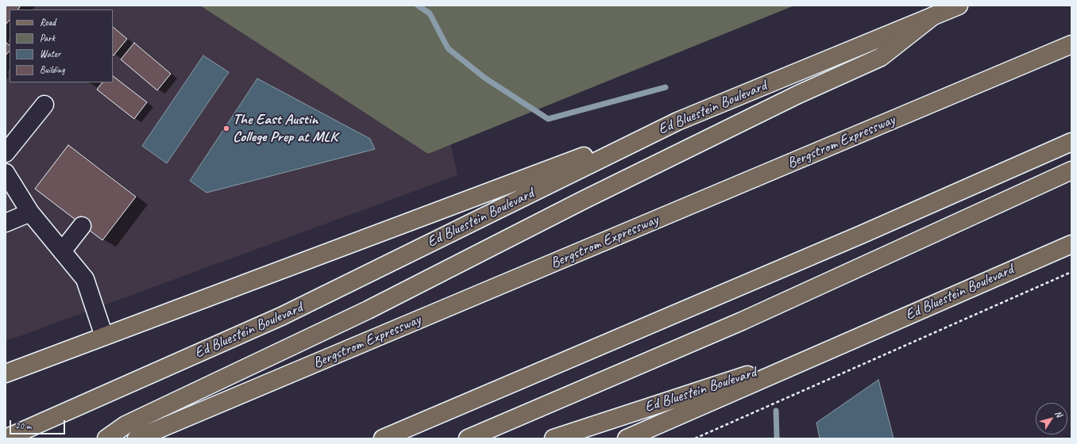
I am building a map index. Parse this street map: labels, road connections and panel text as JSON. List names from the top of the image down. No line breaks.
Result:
{"streets":{"main road":["Ed Bluestein Boulevard","Bergstrom Expressway"]},"places":["The East Austin College Prep at MLK"],"legend":["Road","Park","Water","Building"],"scale_bar":"20 m","north":"top right"}
